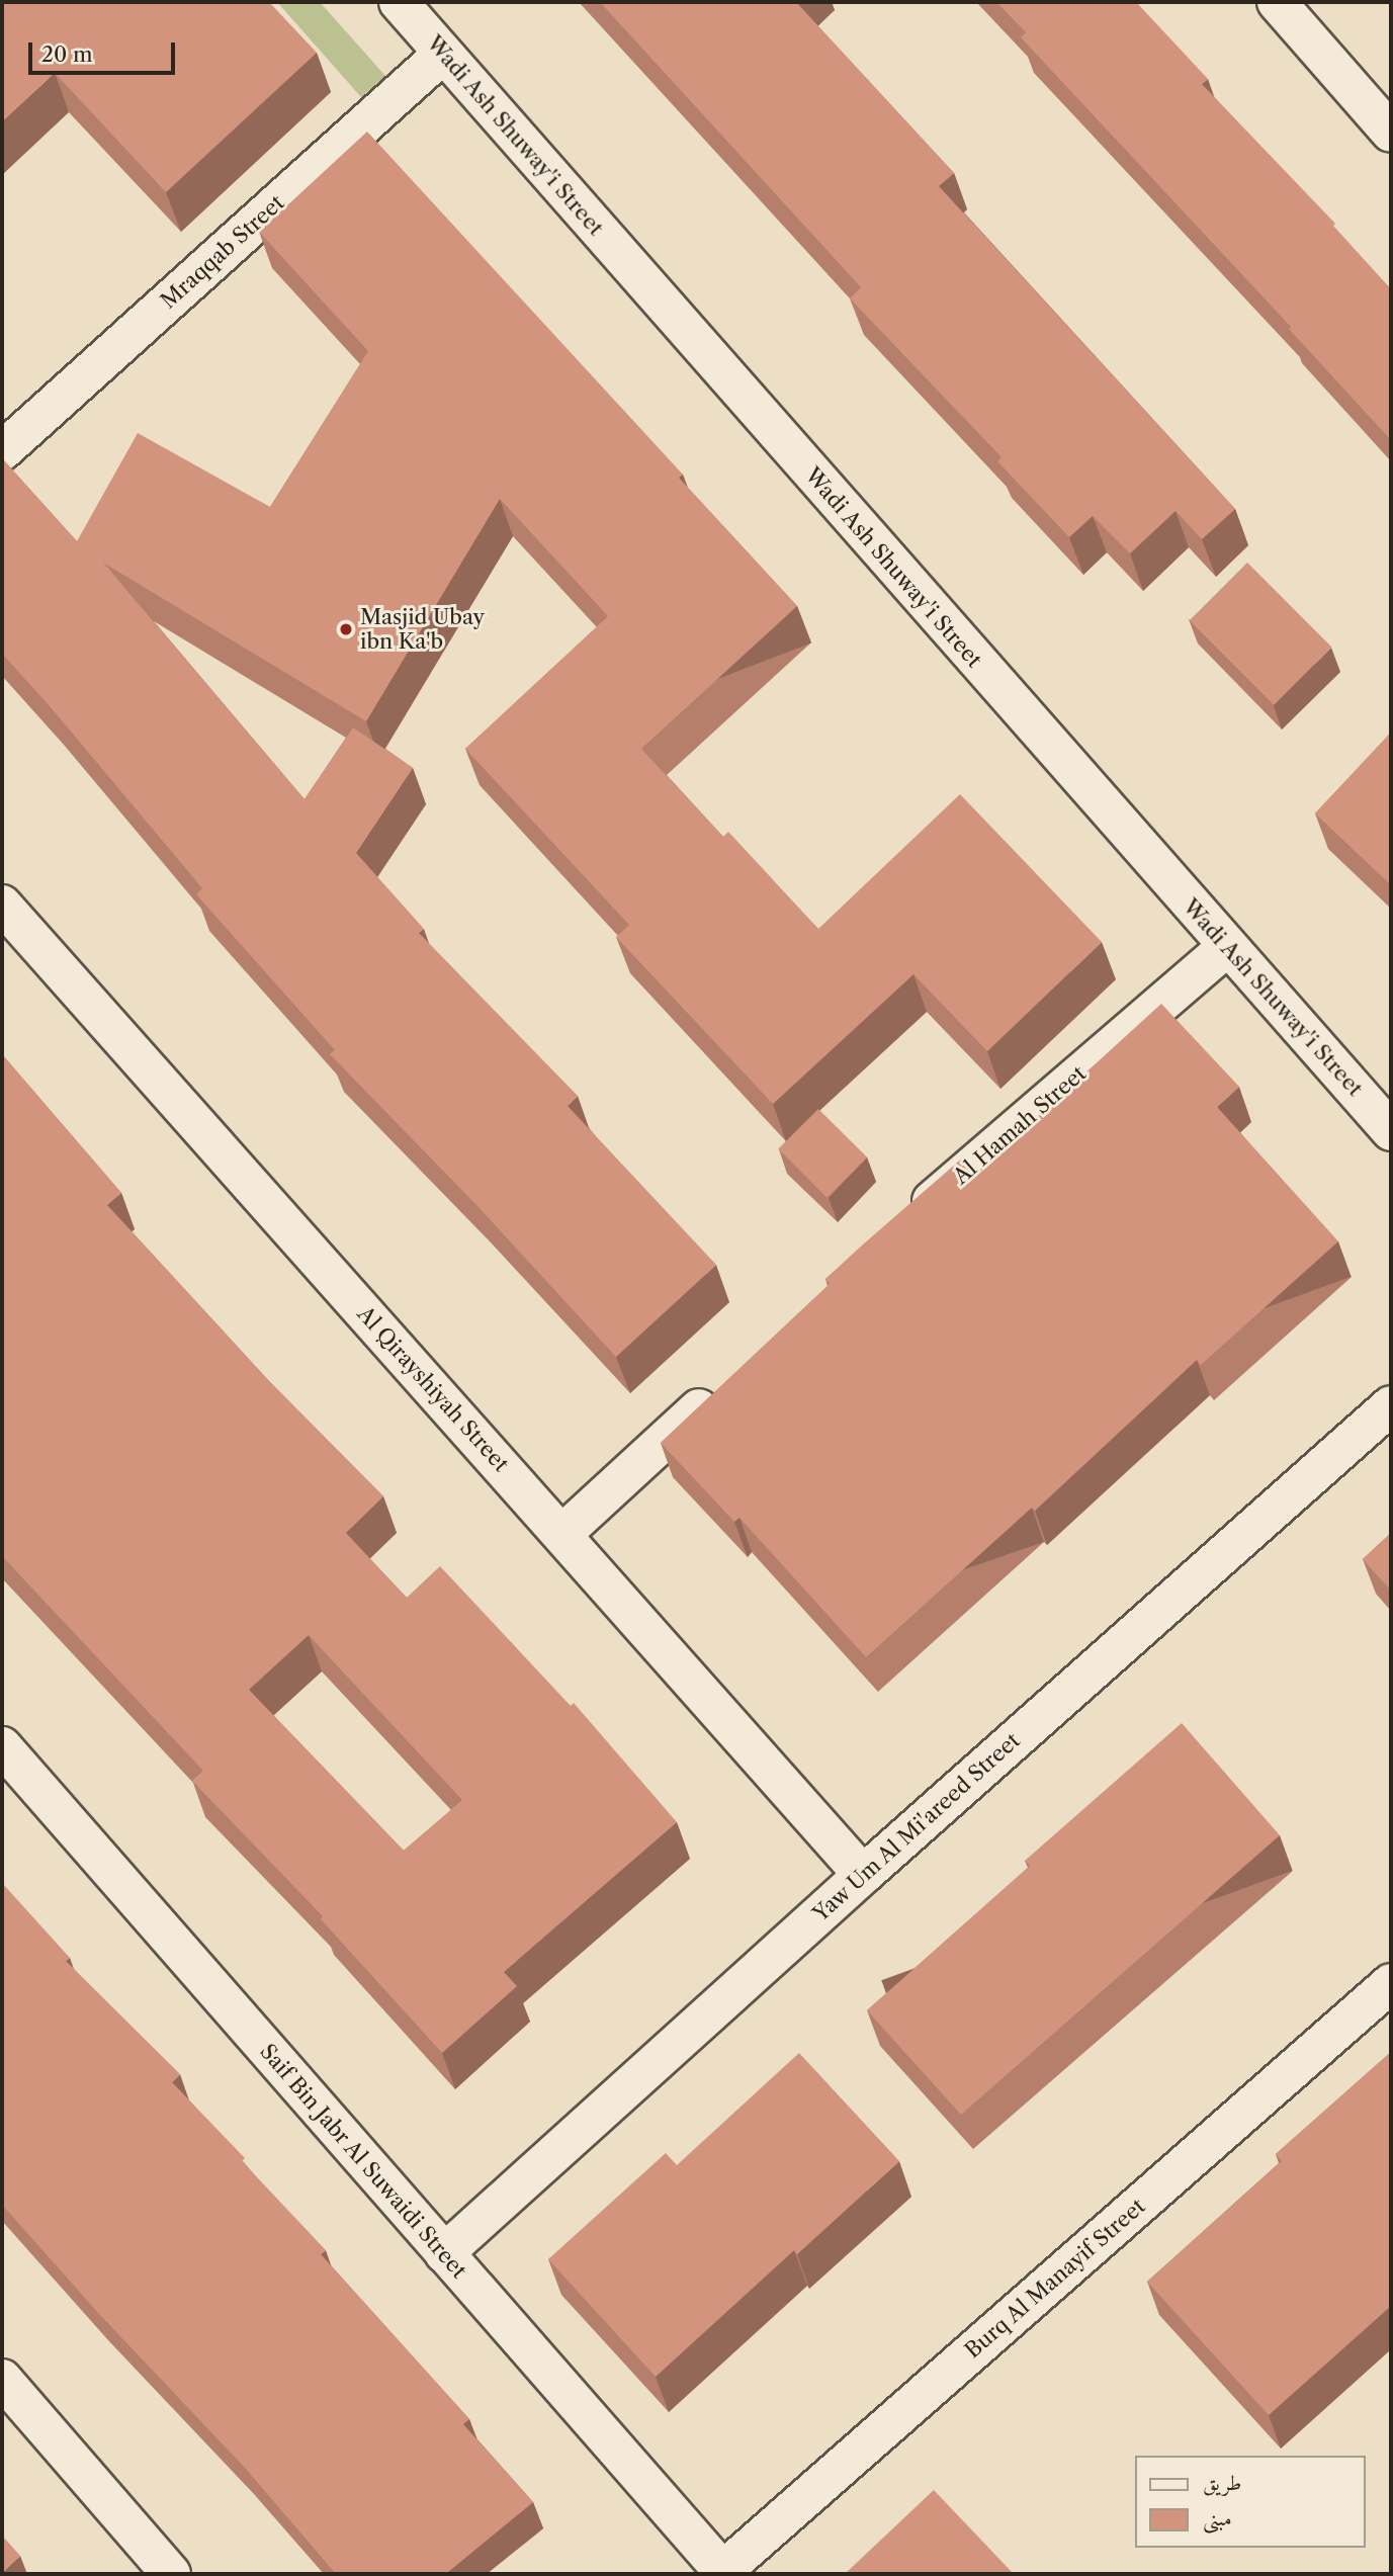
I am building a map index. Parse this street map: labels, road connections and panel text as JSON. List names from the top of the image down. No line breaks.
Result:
{"streets":{"street":["Wadi Ash Shuway'i Street","Mraqqab Street","Al Hamah Street","Al Qirayshiyah Street","Yaw Um Al Mi'areed Street","Saif Bin Jabr Al Suwaidi Street","Burq Al Manayif Street"]},"crossings":[["Wadi Ash Shuway'i Street","Mraqqab Street"],["Wadi Ash Shuway'i Street","Al Hamah Street"],["Al Qirayshiyah Street","Yaw Um Al Mi'areed Street"],["Yaw Um Al Mi'areed Street","Saif Bin Jabr Al Suwaidi Street"],["Saif Bin Jabr Al Suwaidi Street","Burq Al Manayif Street"]],"places":["Masjid Ubay ibn Ka'b"],"legend":["طريق","مبنى"],"scale_bar":"20 m"}
